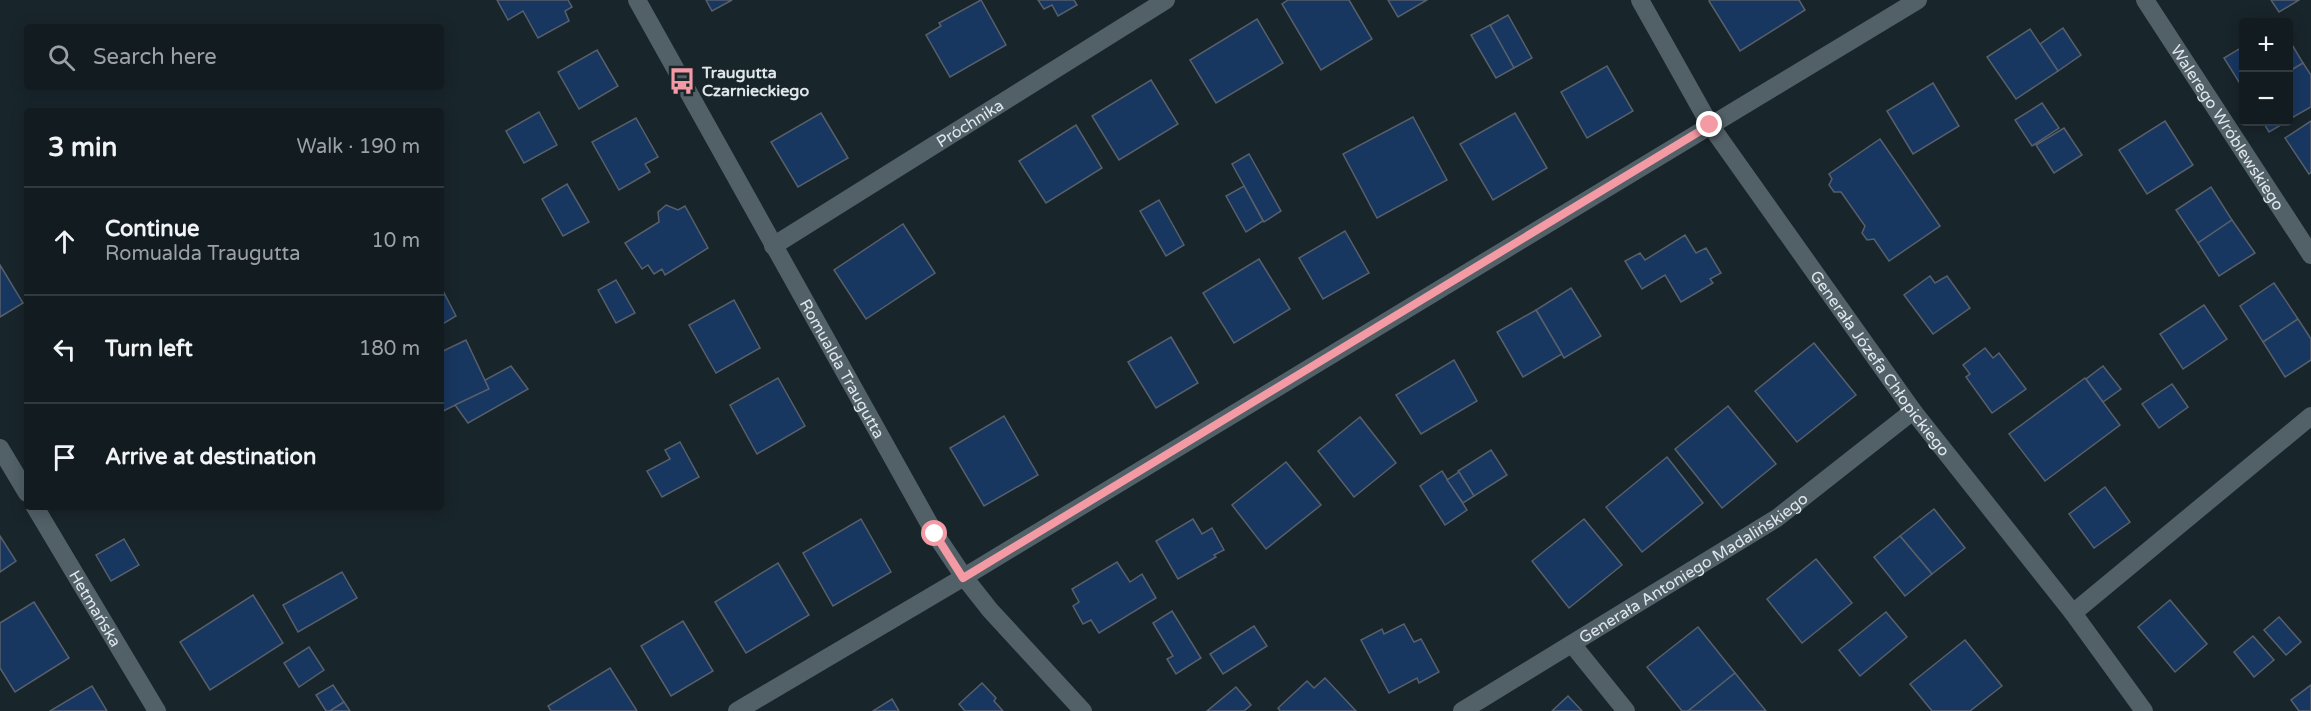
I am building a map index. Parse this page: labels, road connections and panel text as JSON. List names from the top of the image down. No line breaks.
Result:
{"streets":{"street":["Próchnika","Walerego Wróblewskiego","Generała Józefa Chłopickiego","Romualda Traugutta","Generała Antoniego Madalińskiego","Hetmańska"]},"crossings":[["Próchnika","Romualda Traugutta"],["Generała Józefa Chłopickiego","Generała Antoniego Madalińskiego"]],"places":{"bus stop":["Traugutta Czarnieckiego"]},"page":{"map_buttons":["+","−"],"search":"Search here","heading":["3 min","Walk · 190 m"],"list":[["Continue","Romualda Traugutta","10 m"],["Turn left","180 m"],"Arrive at destination"]}}
